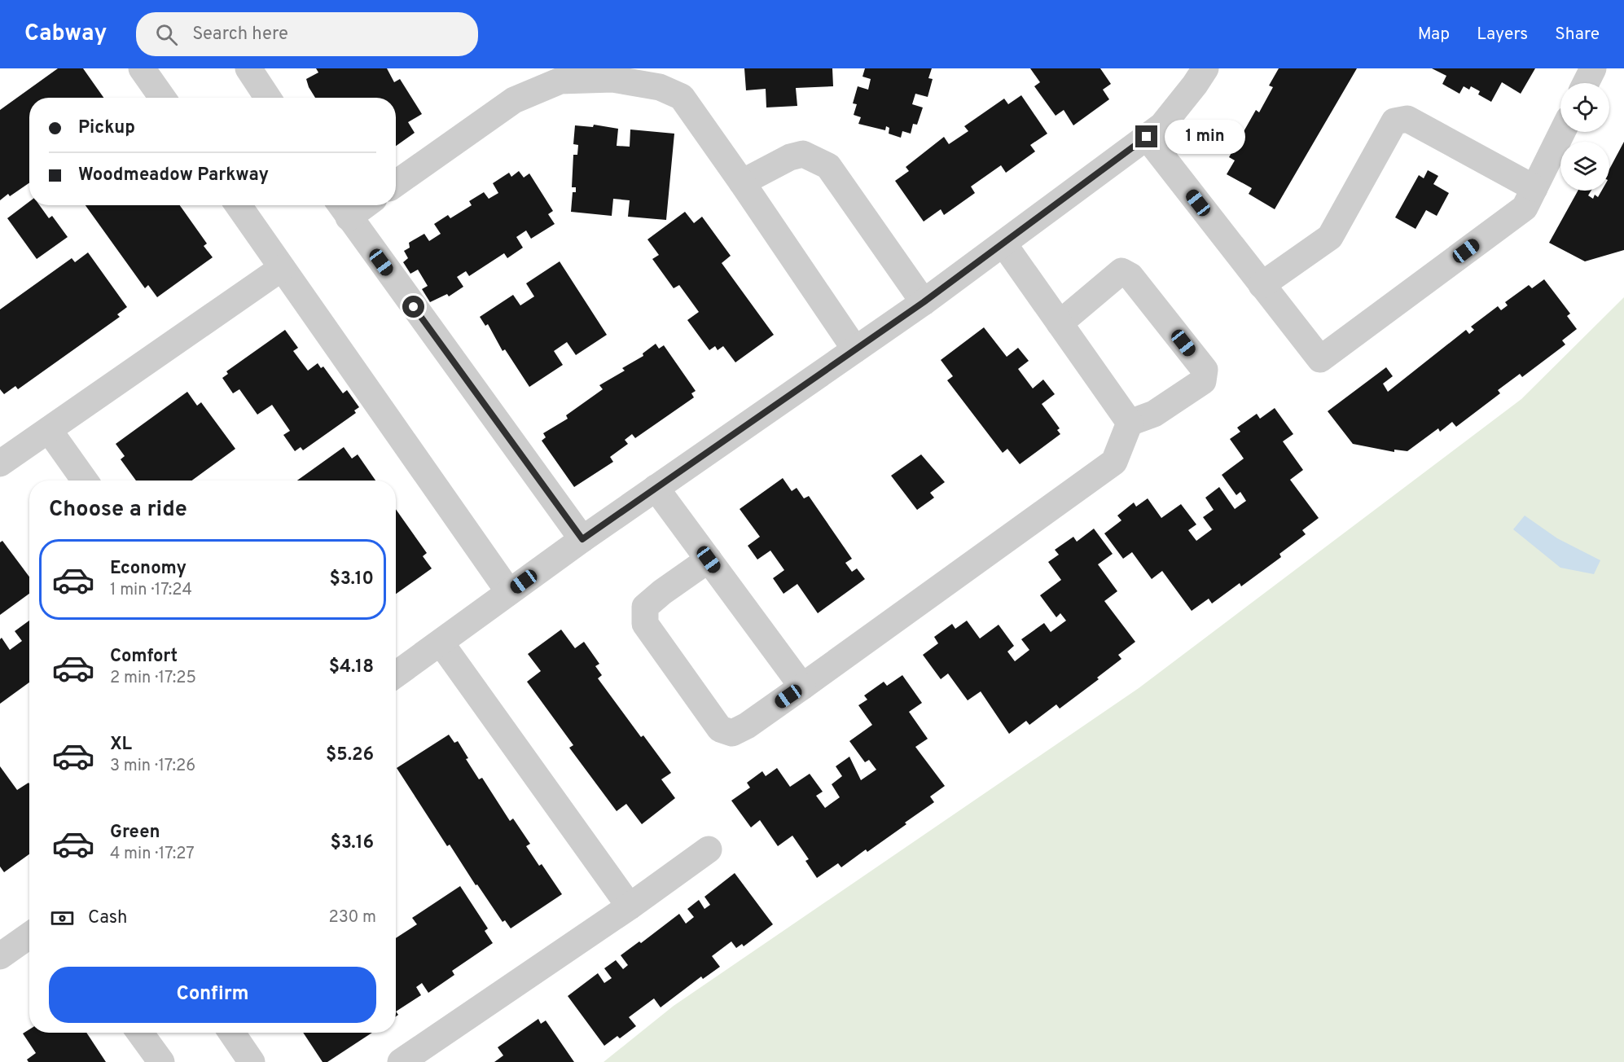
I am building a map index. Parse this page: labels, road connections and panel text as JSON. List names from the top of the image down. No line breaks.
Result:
{"page":{"header":"Cabway","search":"Search here","nav":["Map","Layers","Share"],"banner":["Pickup","Woodmeadow Parkway"],"bubble":"1 min","heading":"Choose a ride","list":[{"name":"Economy","note":"1 min · 17:24","value":"$3.10"},{"name":"Comfort","note":"2 min · 17:25","value":"$4.18"},{"name":"XL","note":"3 min · 17:26","value":"$5.26"},{"name":"Green","note":"4 min · 17:27","value":"$3.16"}],"pay":["Cash","230 m"],"buttons":"Confirm"}}
